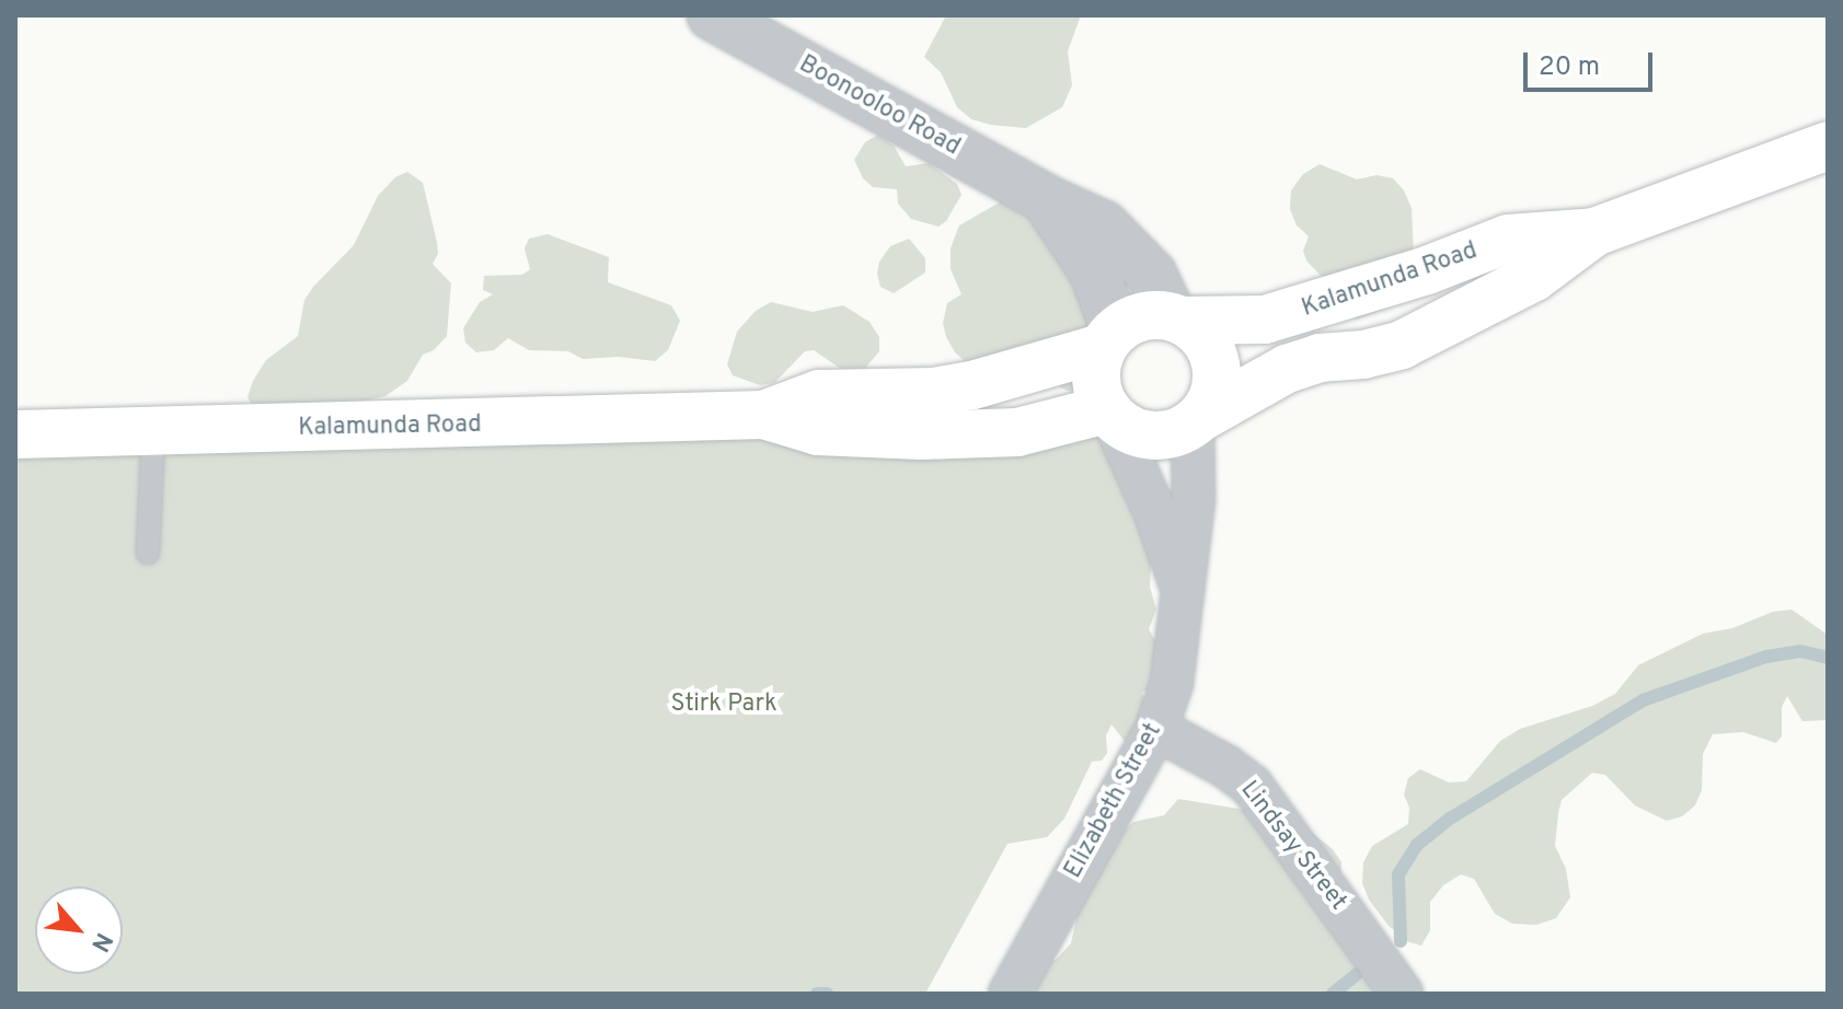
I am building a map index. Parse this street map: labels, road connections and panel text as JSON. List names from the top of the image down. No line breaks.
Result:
{"streets":{"main road":["Kalamunda Road"],"street":["Boonooloo Road","Elizabeth Street","Lindsay Street"]},"crossings":[["Boonooloo Road","Kalamunda Road"],["Boonooloo Road","Elizabeth Street"],["Kalamunda Road","Elizabeth Street"],["Elizabeth Street","Lindsay Street"]],"parks":["Stirk Park"],"scale_bar":"20 m","north":"bottom right"}
